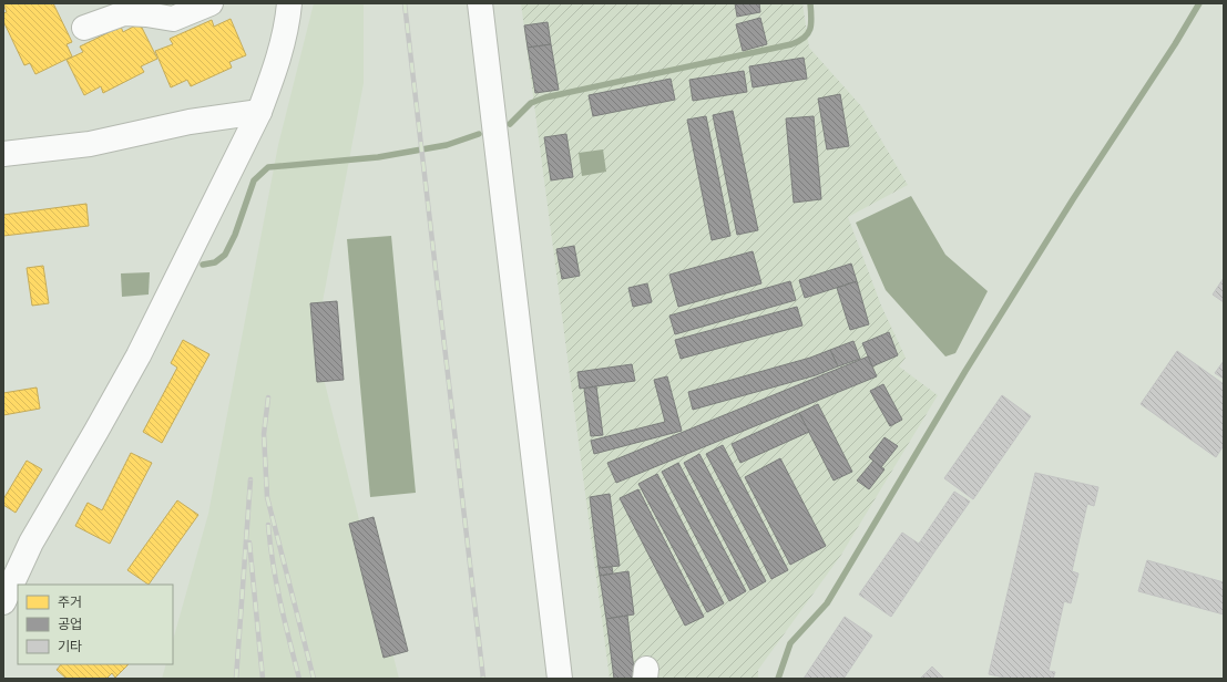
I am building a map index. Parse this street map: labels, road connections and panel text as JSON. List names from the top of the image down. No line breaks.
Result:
{"legend":["주거","공업","기타"]}
